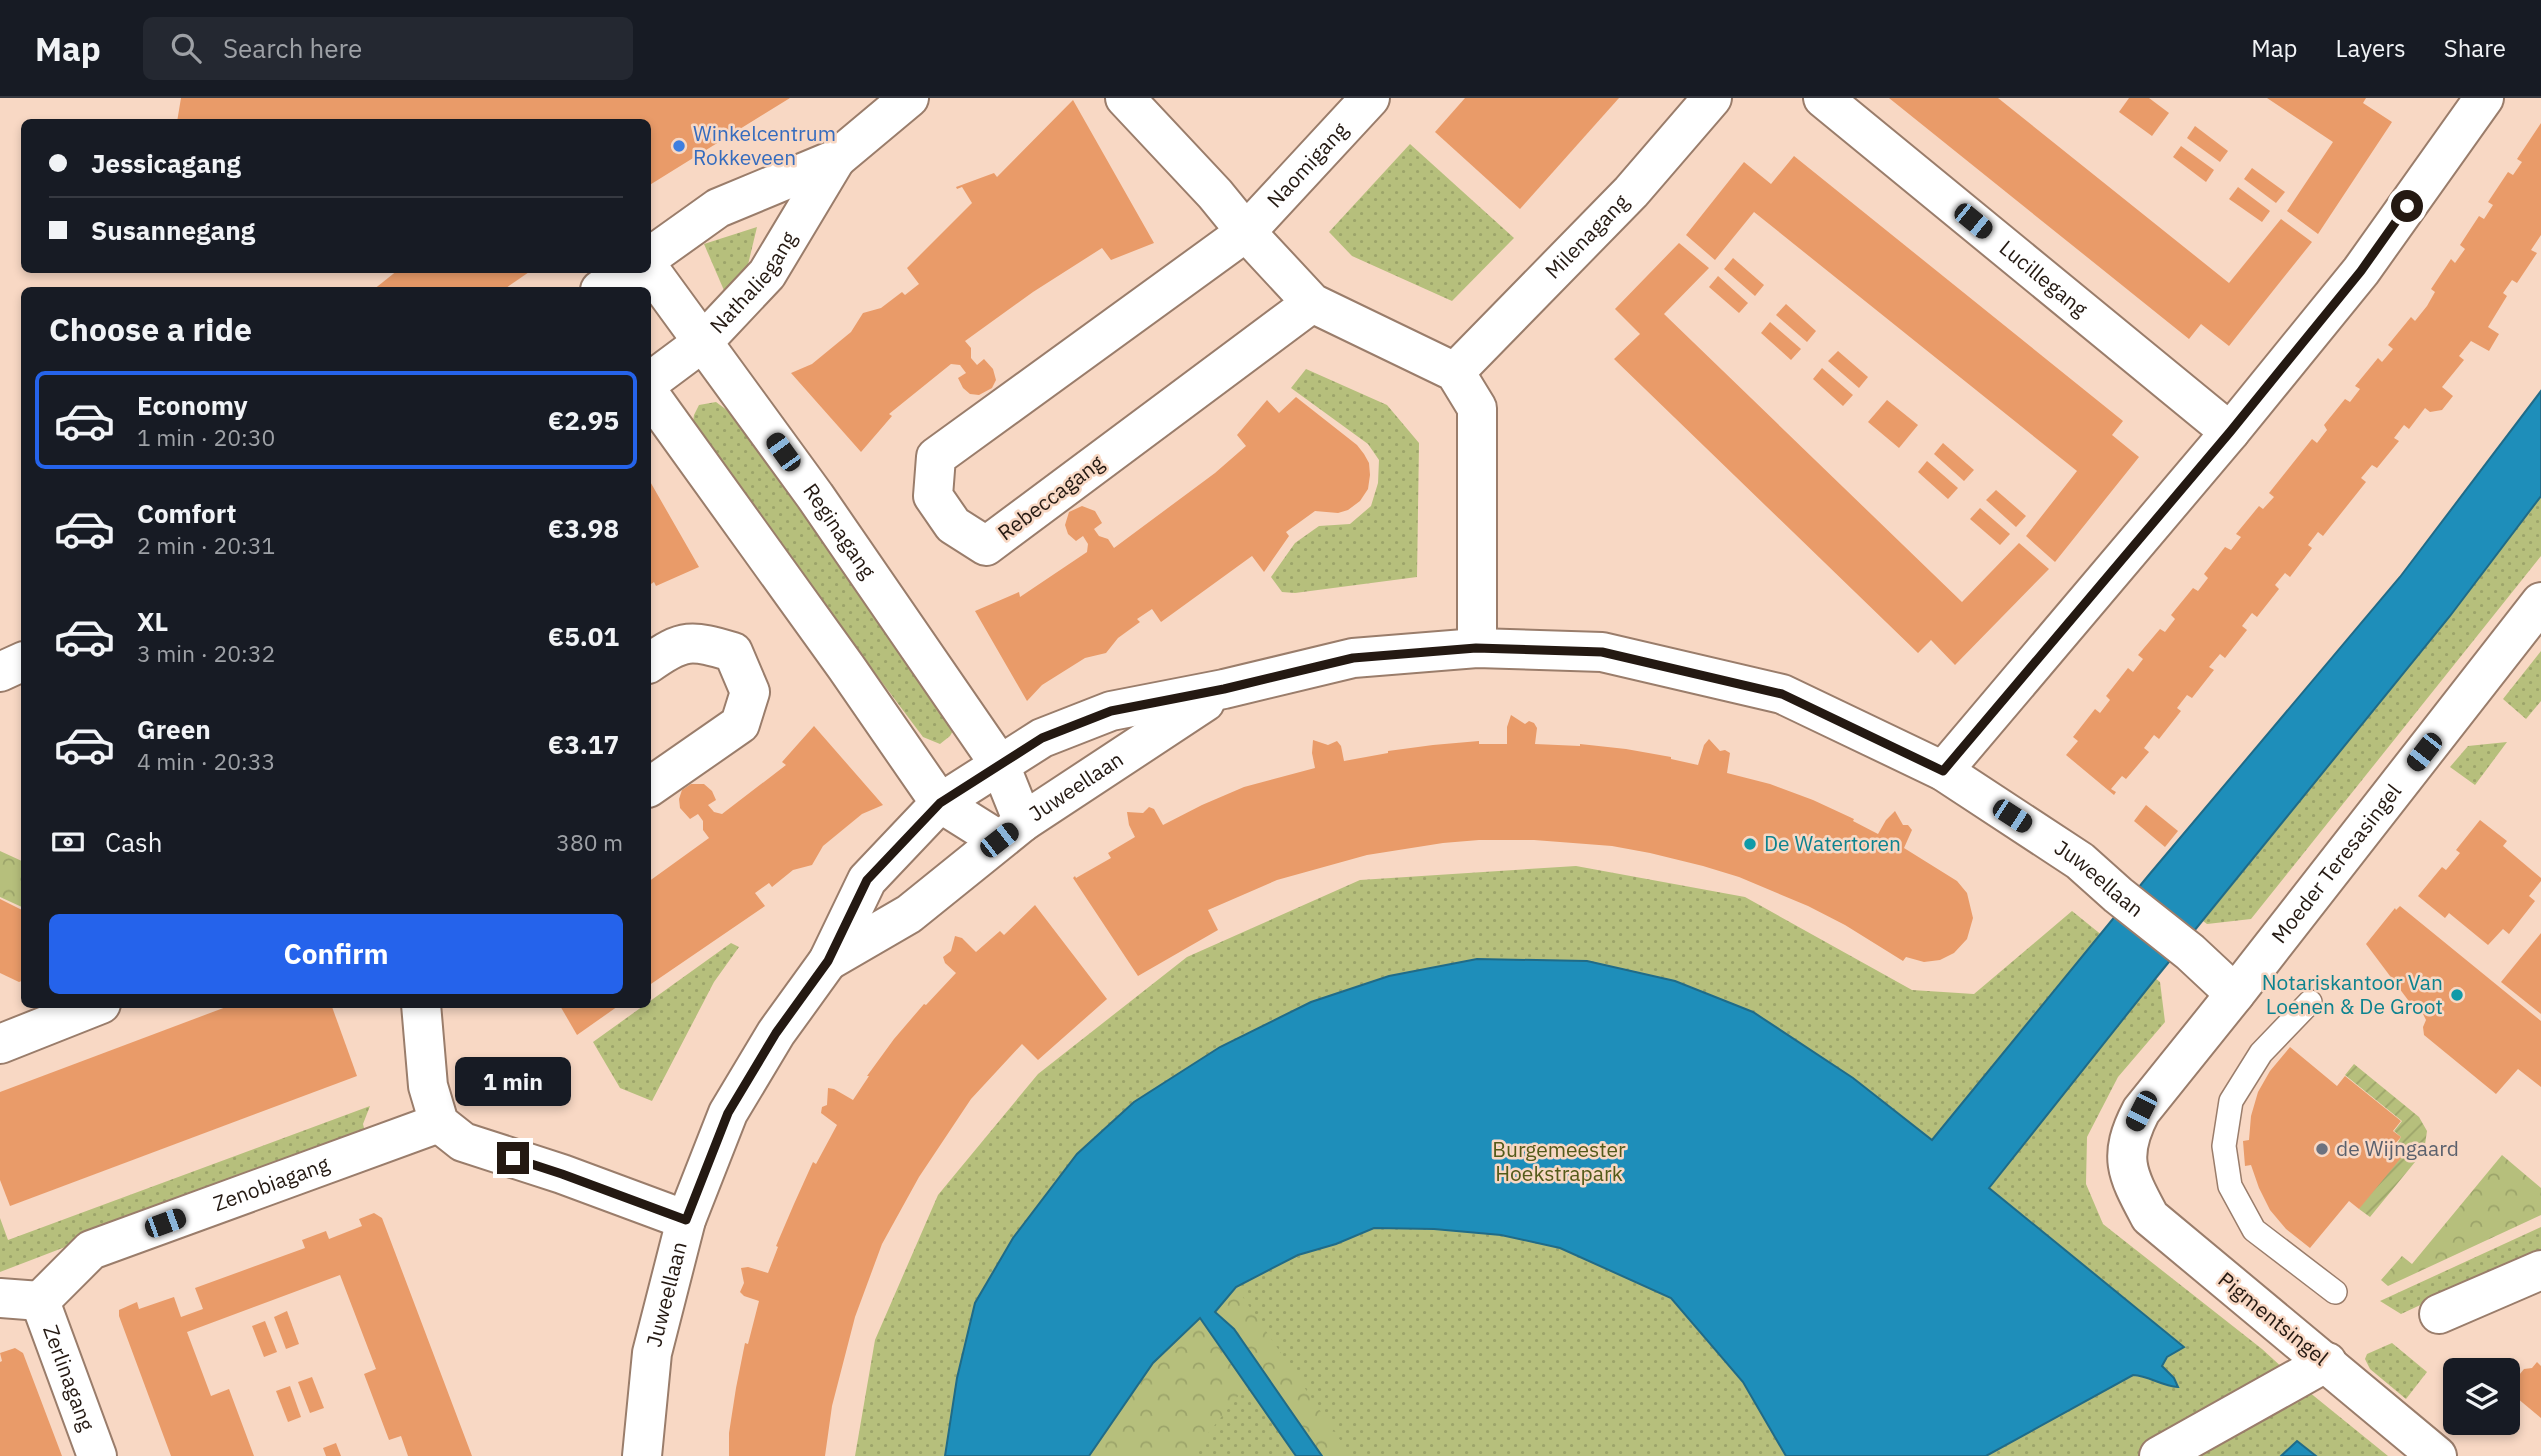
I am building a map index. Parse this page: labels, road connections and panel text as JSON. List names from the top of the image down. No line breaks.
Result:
{"streets":{"street":["Naomigang","Milenagang","Lucillegang","Nathaliegang","Rebeccagang","Reginagang","Juweellaan","Moeder Teresasingel","Zenobiagang","Pigmentsingel","Zerlinagang"]},"crossings":[["Naomigang","Rebeccagang"],["Nathaliegang","Reginagang"],["Reginagang","Juweellaan"],["Juweellaan","Moeder Teresasingel"],["Moeder Teresasingel","Pigmentsingel"],["Zenobiagang","Zerlinagang"]],"parks":["Burgemeester Hoekstrapark"],"places":["Winkelcentrum Rokkeveen","De Watertoren","Notariskantoor Van Loenen & De Groot","de Wijngaard"],"page":{"header":"Map","search":"Search here","nav":["Map","Layers","Share"],"banner":["Jessicagang","Susannegang"],"heading":"Choose a ride","list":[{"name":"Economy","note":"1 min · 20:30","value":"€2.95"},{"name":"Comfort","note":"2 min · 20:31","value":"€3.98"},{"name":"XL","note":"3 min · 20:32","value":"€5.01"},{"name":"Green","note":"4 min · 20:33","value":"€3.17"}],"pay":["Cash","380 m"],"buttons":"Confirm","bubble":"1 min"}}
